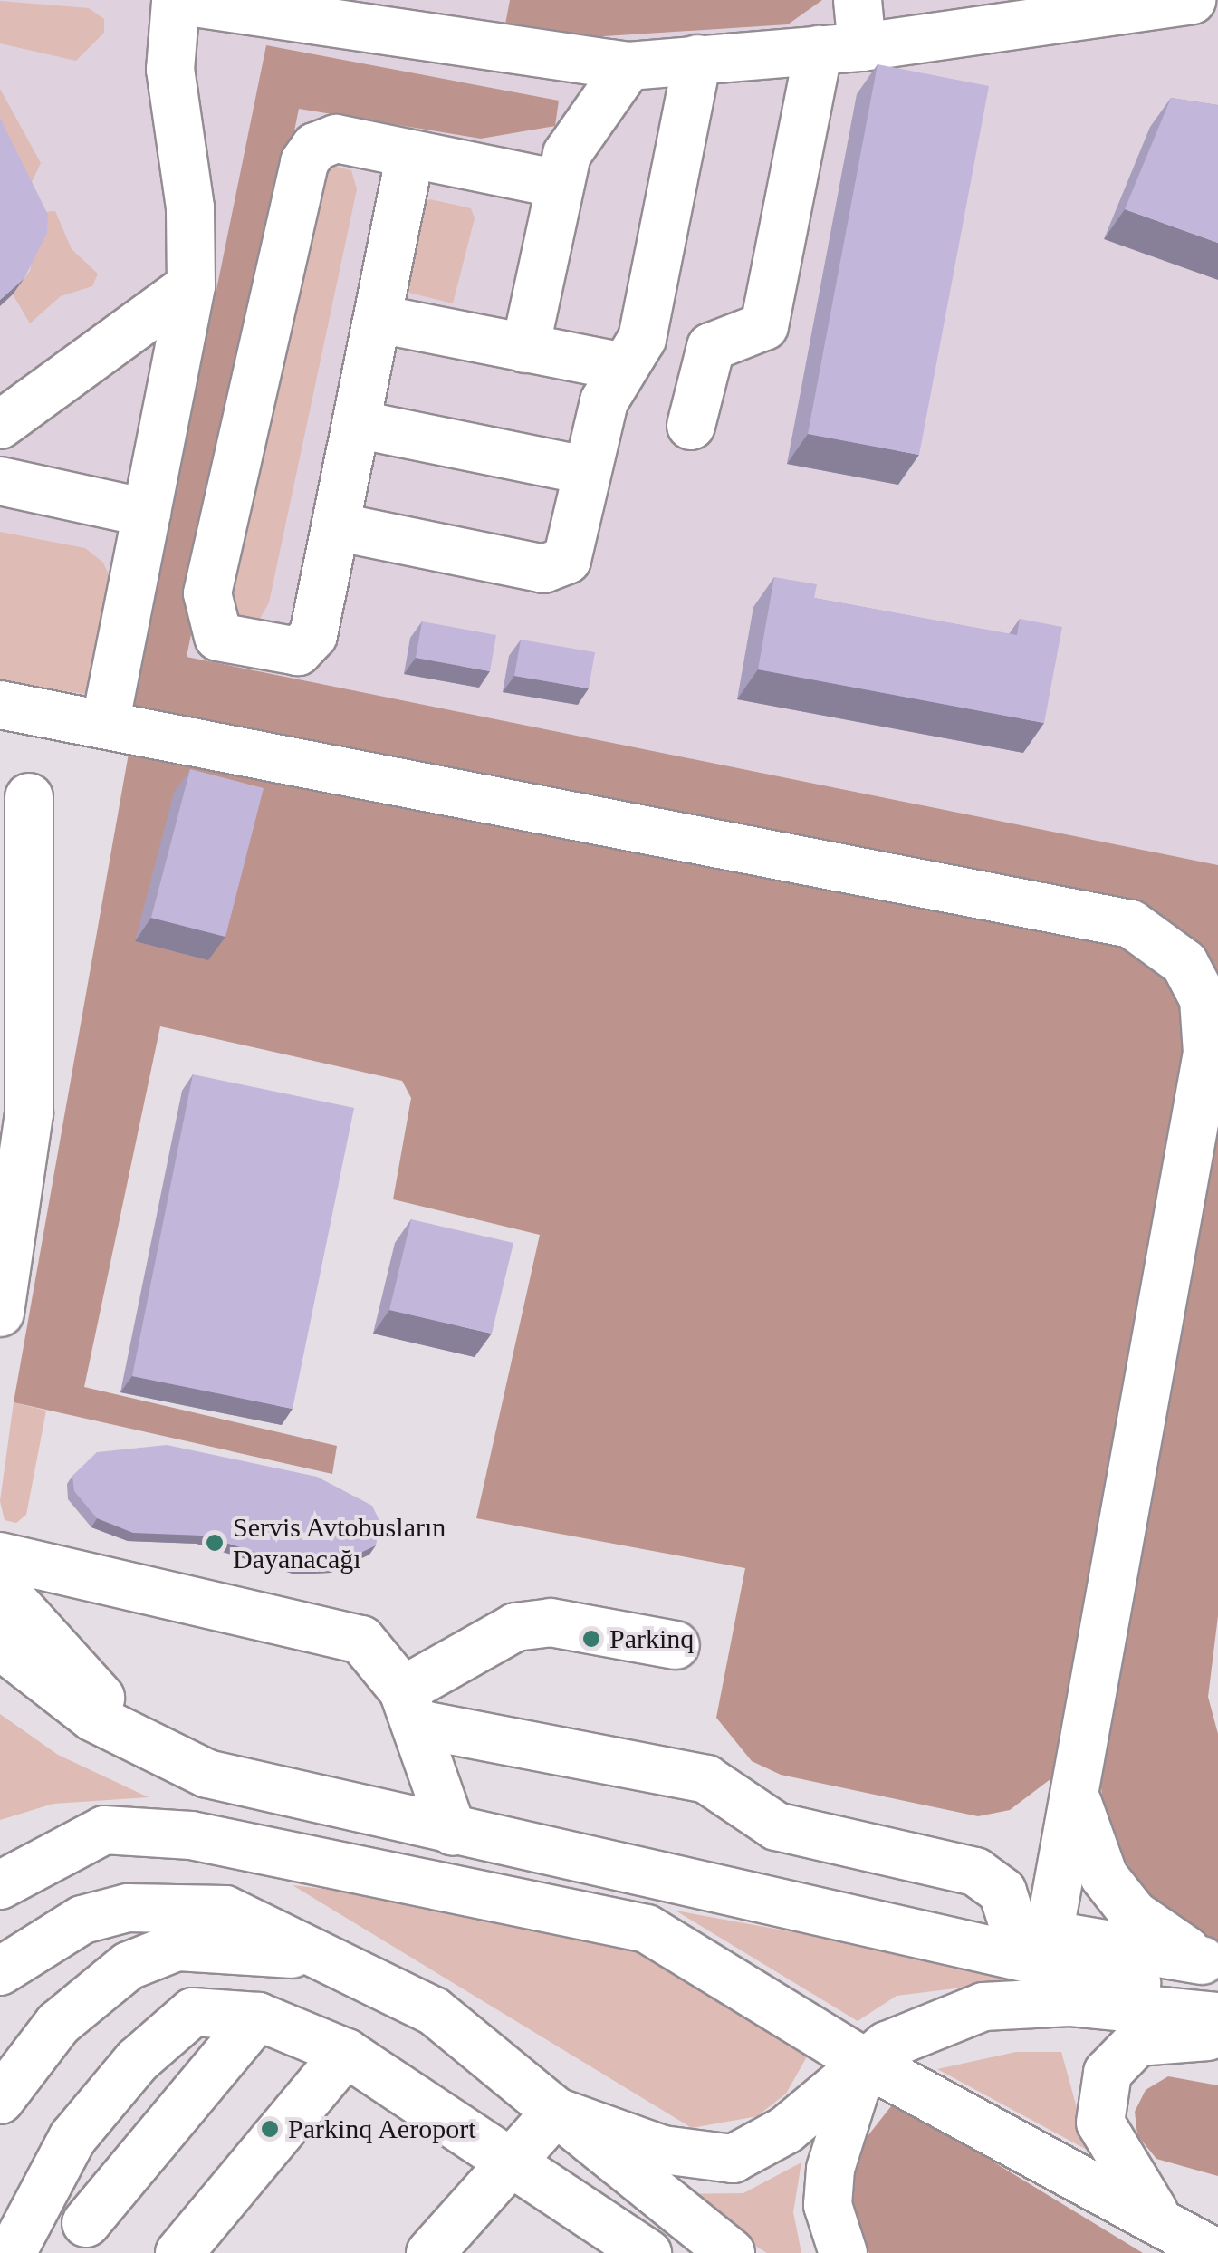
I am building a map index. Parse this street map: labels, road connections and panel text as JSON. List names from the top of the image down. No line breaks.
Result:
{"places":["Servis Avtobusların Dayanacağı","Parkinq","Parkinq Aeroport"]}
